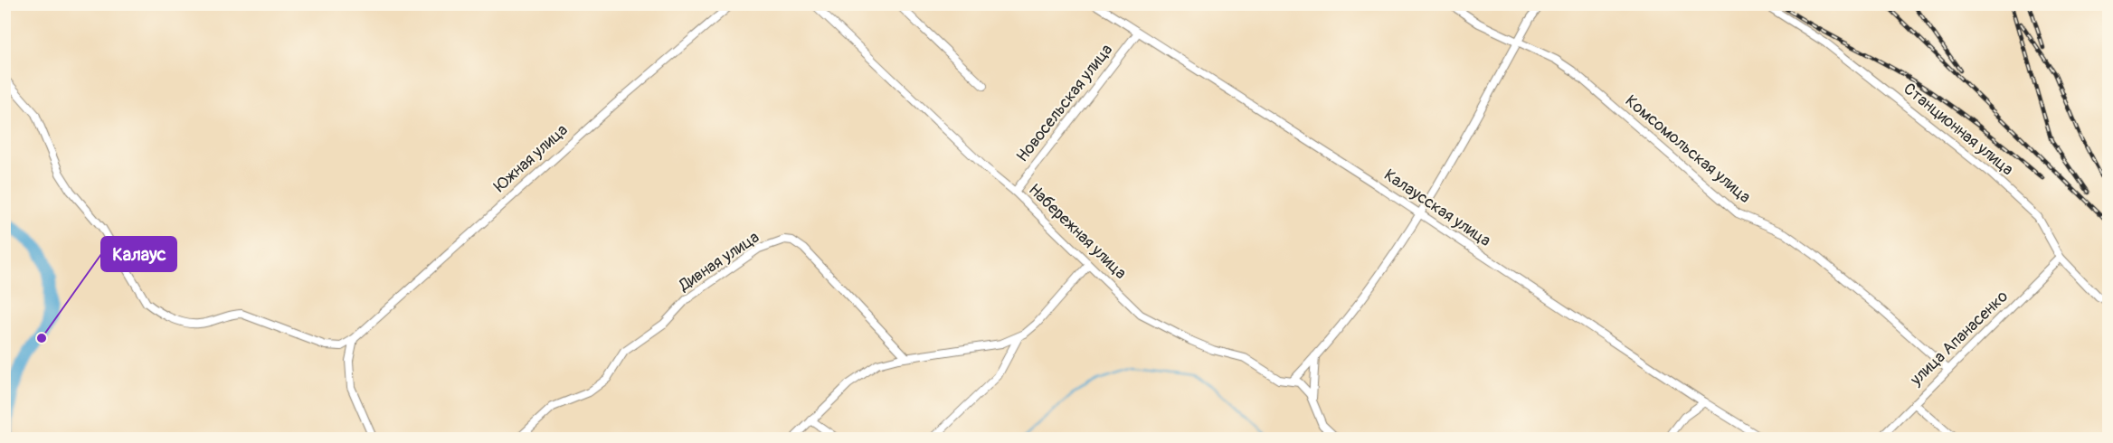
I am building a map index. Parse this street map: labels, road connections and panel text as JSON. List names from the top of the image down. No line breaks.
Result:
{"streets":{"street":["Новосельская улица","Станционная улица","Комсомольская улица","Южная улица","Калаусская улица","Набережная улица","Дивная улица","улица Апанасенко"]},"crossings":[["Новосельская улица","Калаусская улица"],["Новосельская улица","Набережная улица"],["Станционная улица","улица Апанасенко"],["Комсомольская улица","улица Апанасенко"]],"places":["Калаус"]}
